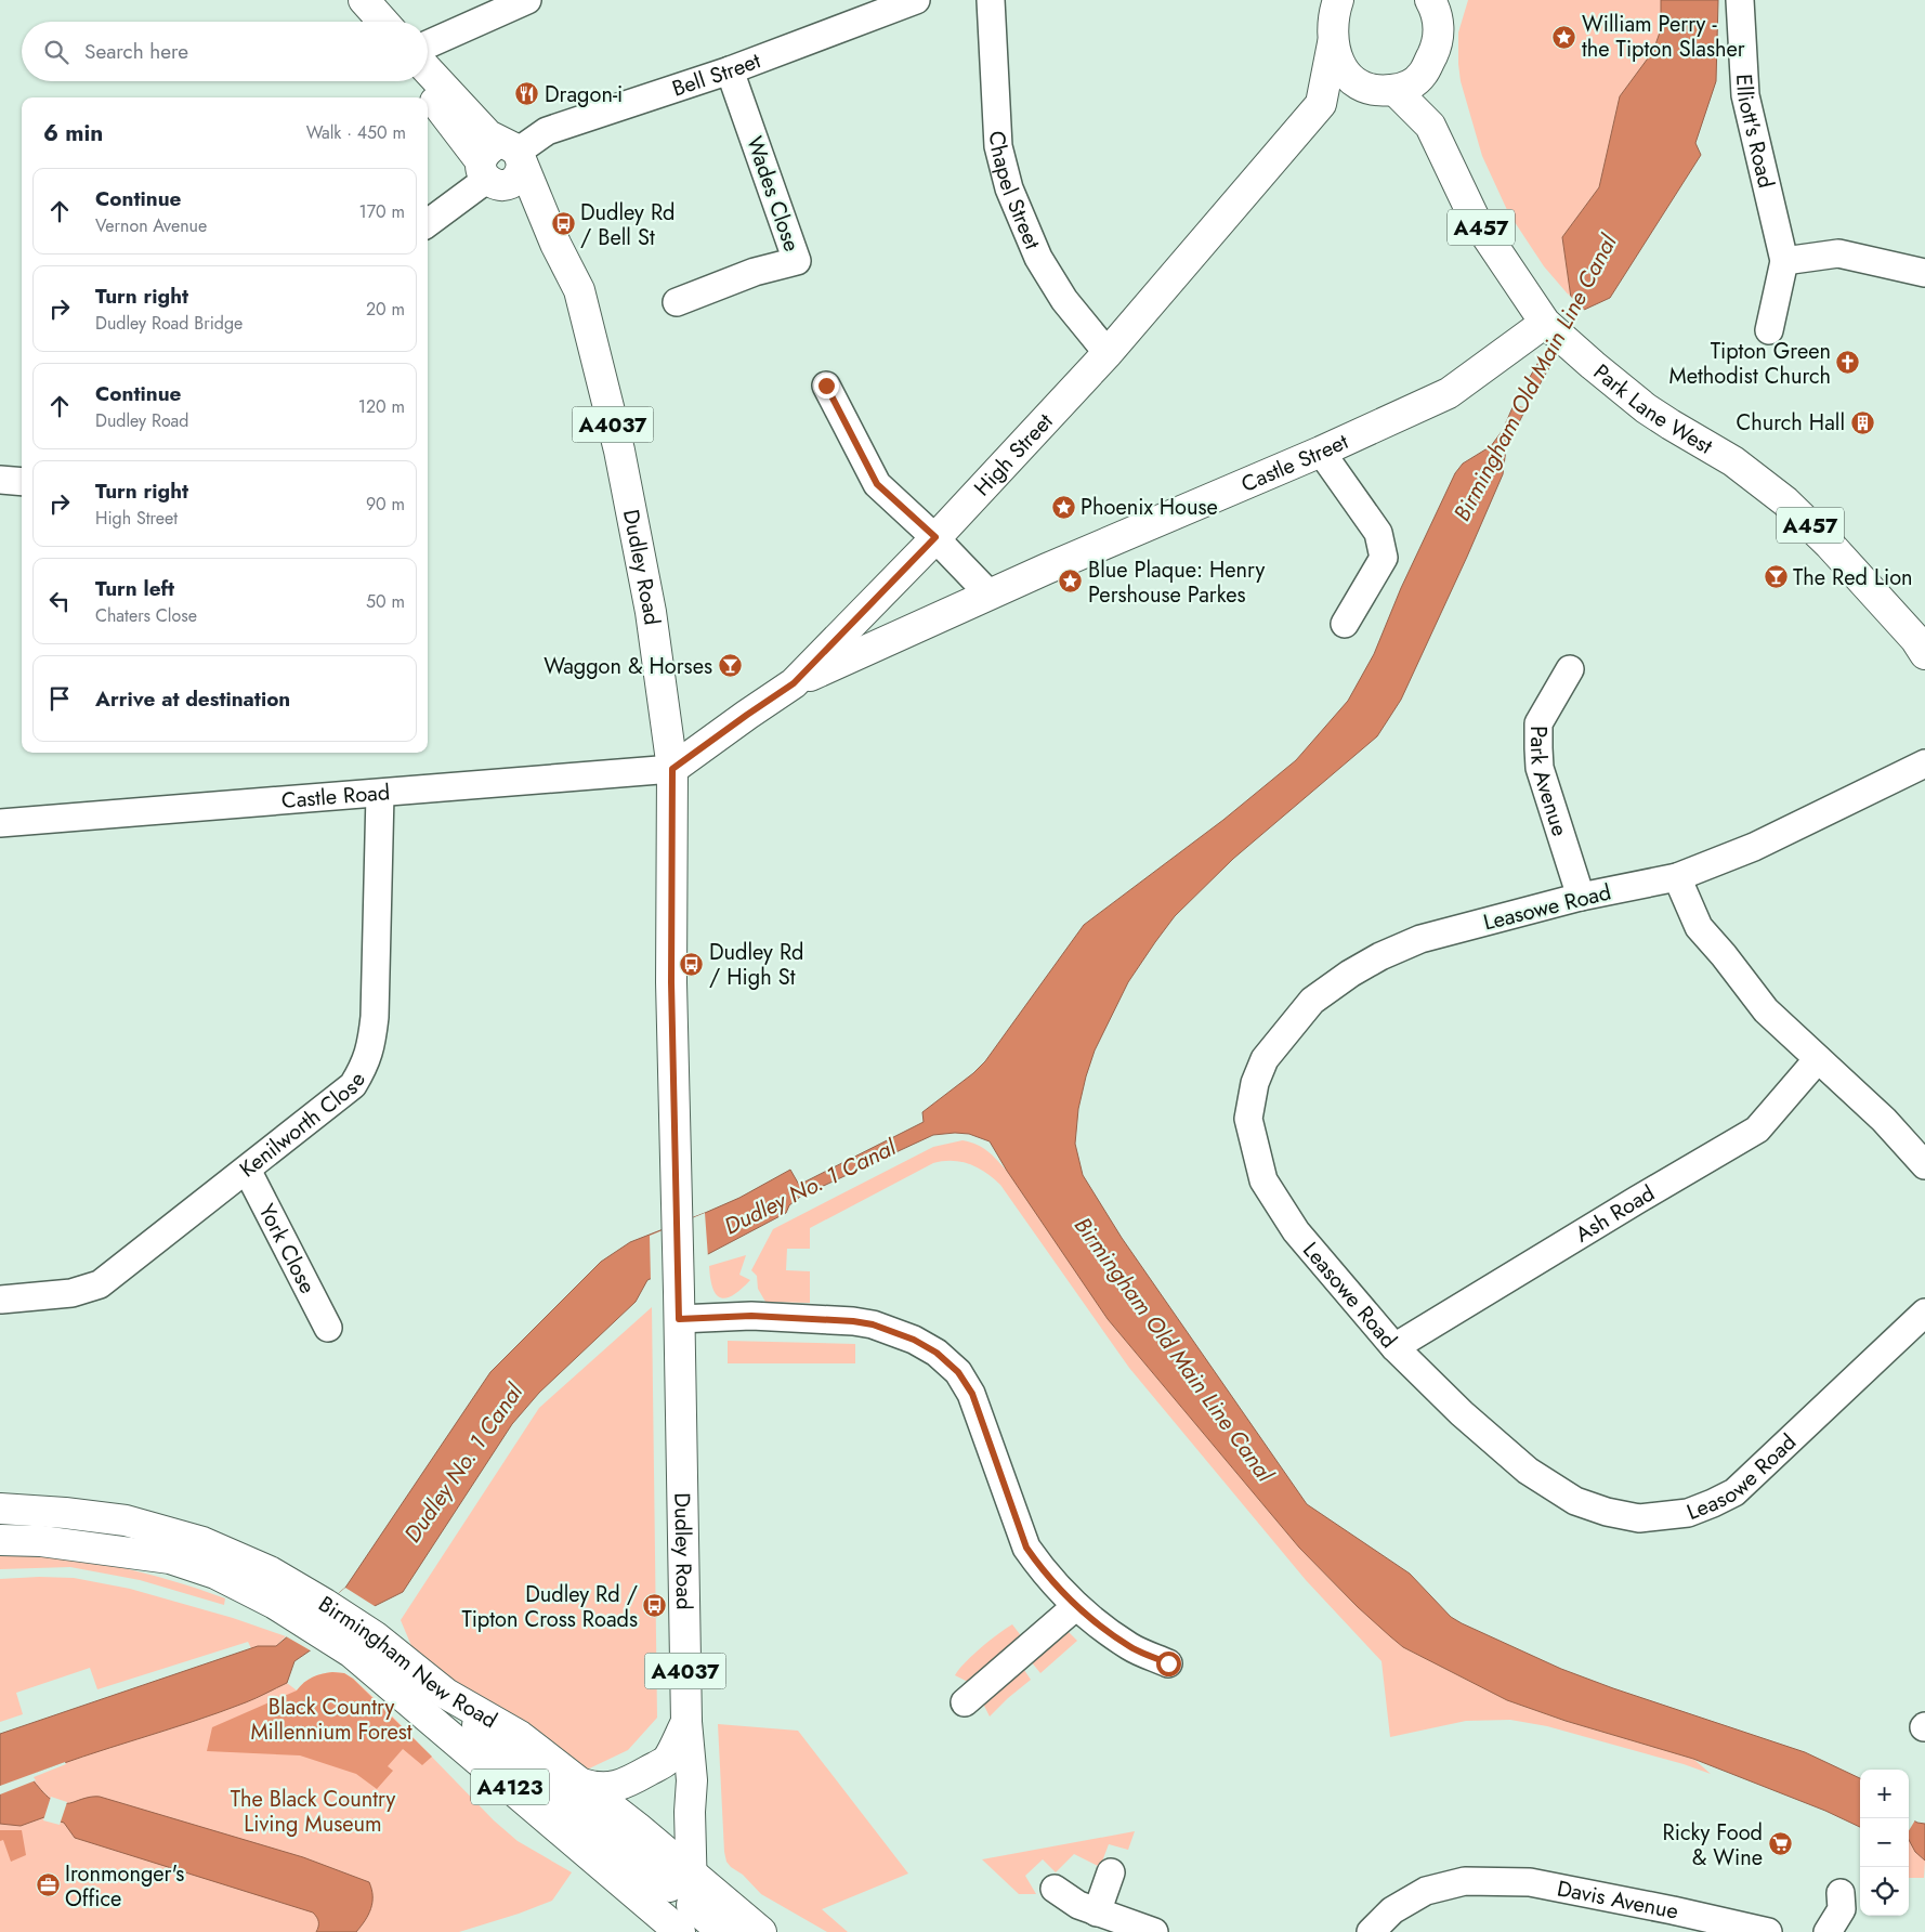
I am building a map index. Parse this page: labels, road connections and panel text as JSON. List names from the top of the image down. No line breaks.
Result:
{"streets":{"main road":["A457","Park Lane West","A4037","High Street","Castle Street","Dudley Road","Birmingham New Road","A4123"],"street":["Bell Street","Elliott's Road","Chapel Street","Wades Close","Park Avenue","Castle Road","Leasowe Road","Kenilworth Close","Ash Road","York Close","Davis Avenue"]},"crossings":[["Bell Street","Wades Close"],["Bell Street","Dudley Road"],["Chapel Street","High Street"],["Park Lane West","Castle Street"],["High Street","Castle Street"],["High Street","Dudley Road"],["High Street","Castle Road"],["Dudley Road","Castle Road"],["Dudley Road","Birmingham New Road"],["Park Avenue","Leasowe Road"],["Castle Road","Kenilworth Close"],["Leasowe Road","Ash Road"],["Kenilworth Close","York Close"]],"water":["Birmingham Old Main Line Canal","Dudley No. 1 Canal"],"parks":["Black Country Millennium Forest","The Black Country Living Museum"],"places":{"place":["William Perry - the Tipton Slasher","Phoenix House","Blue Plaque: Henry Pershouse Parkes"],"restaurant":["Dragon-i"],"bus stop":["Dudley Rd / Bell St","Dudley Rd / High St","Dudley Rd / Tipton Cross Roads"],"church":["Tipton Green Methodist Church"],"building":["Church Hall"],"bar":["The Red Lion","Waggon & Horses"],"supermarket":["Ricky Food & Wine"],"office":["Ironmonger's Office"]},"page":{"search":"Search here","heading":["6 min","Walk · 450 m"],"list":[["Continue","Vernon Avenue","170 m"],["Turn right","Dudley Road Bridge","20 m"],["Continue","Dudley Road","120 m"],["Turn right","High Street","90 m"],["Turn left","Chaters Close","50 m"],"Arrive at destination"],"map_buttons":["+","−"]}}
